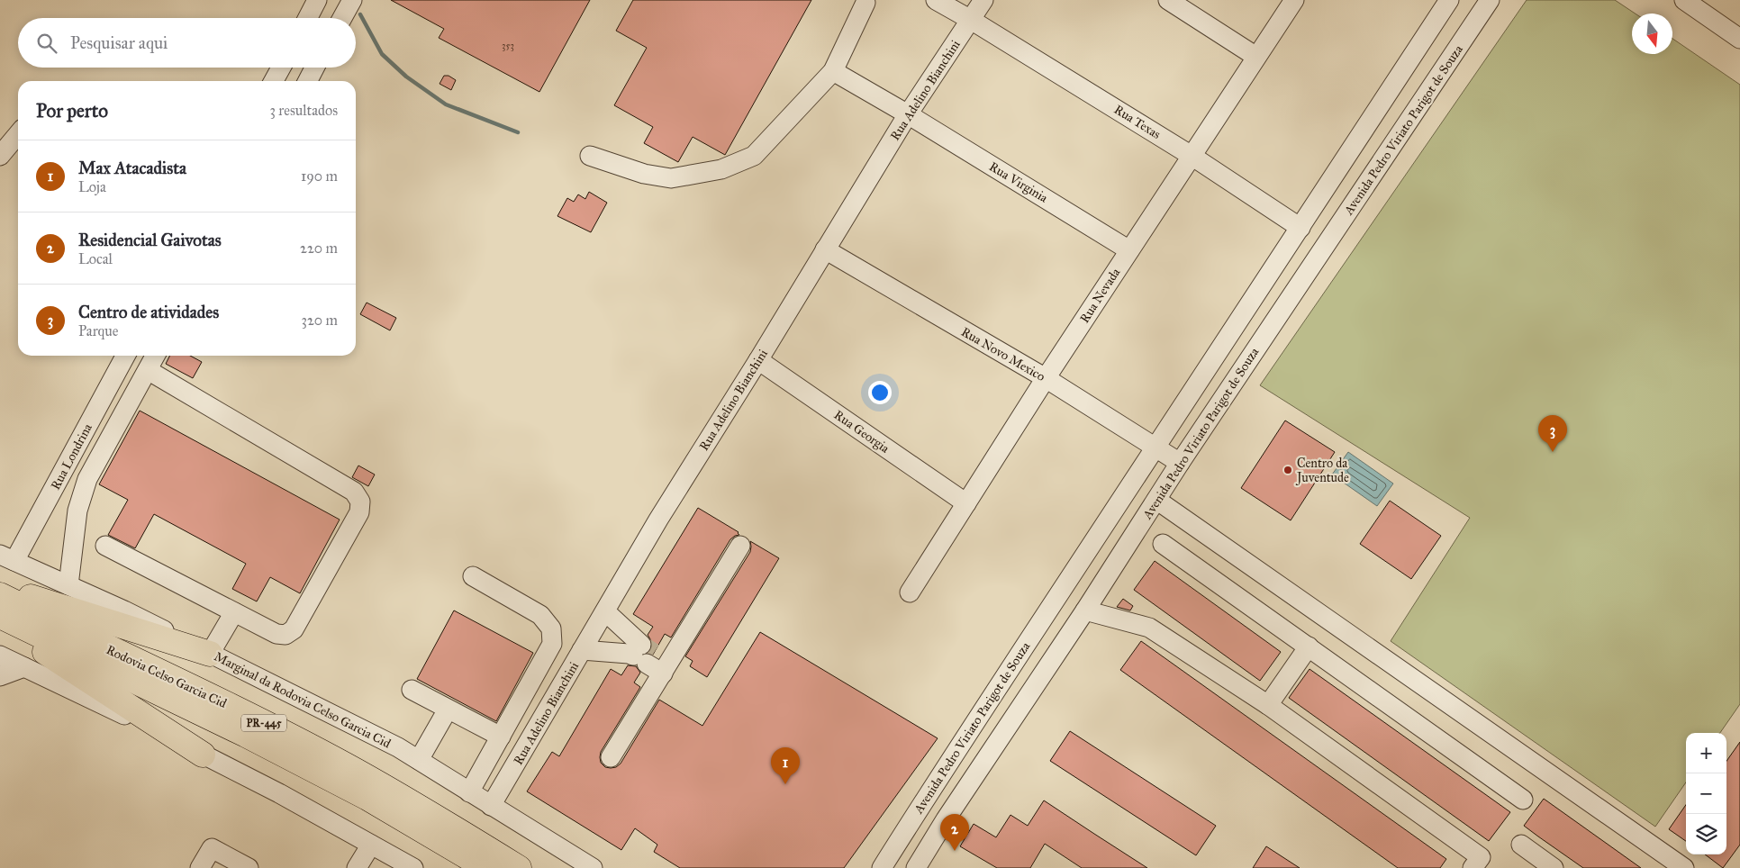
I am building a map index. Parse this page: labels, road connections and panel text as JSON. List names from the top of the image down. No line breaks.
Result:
{"streets":{"highway":["Rodovia Celso Garcia Cid","PR-445"],"street":["Rua Adelino Bianchini","Rua Texas","Avenida Pedro Viriato Parigot de Souza","Rua Virginia","Rua Nevada","Rua Novo Mexico","Rua Georgia","Rua Londrina","Marginal da Rodovia Celso Garcia Cid"]},"crossings":[["Rua Adelino Bianchini","Rua Texas"],["Rua Adelino Bianchini","Rua Virginia"],["Rua Adelino Bianchini","Rua Novo Mexico"],["Rua Adelino Bianchini","Rua Georgia"],["Rua Adelino Bianchini","Marginal da Rodovia Celso Garcia Cid"],["Rua Texas","Avenida Pedro Viriato Parigot de Souza"],["Rua Texas","Rua Nevada"],["Avenida Pedro Viriato Parigot de Souza","Rua Novo Mexico"],["Rua Virginia","Rua Nevada"],["Rua Nevada","Rua Novo Mexico"],["Rua Nevada","Rua Georgia"],["Rua Londrina","Marginal da Rodovia Celso Garcia Cid"]],"places":["Centro da Juventude"],"house_numbers":["353"],"north":"bottom","page":{"search":"Pesquisar aqui","heading":["Por perto","3 resultados"],"list":[{"mark":"1","name":"Max Atacadista","note":"Loja","value":"190 m"},{"mark":"2","name":"Residencial Gaivotas","note":"Local","value":"220 m"},{"mark":"3","name":"Centro de atividades","note":"Parque","value":"320 m"}],"pins":["3","1","2"],"map_buttons":["+","−"]}}
